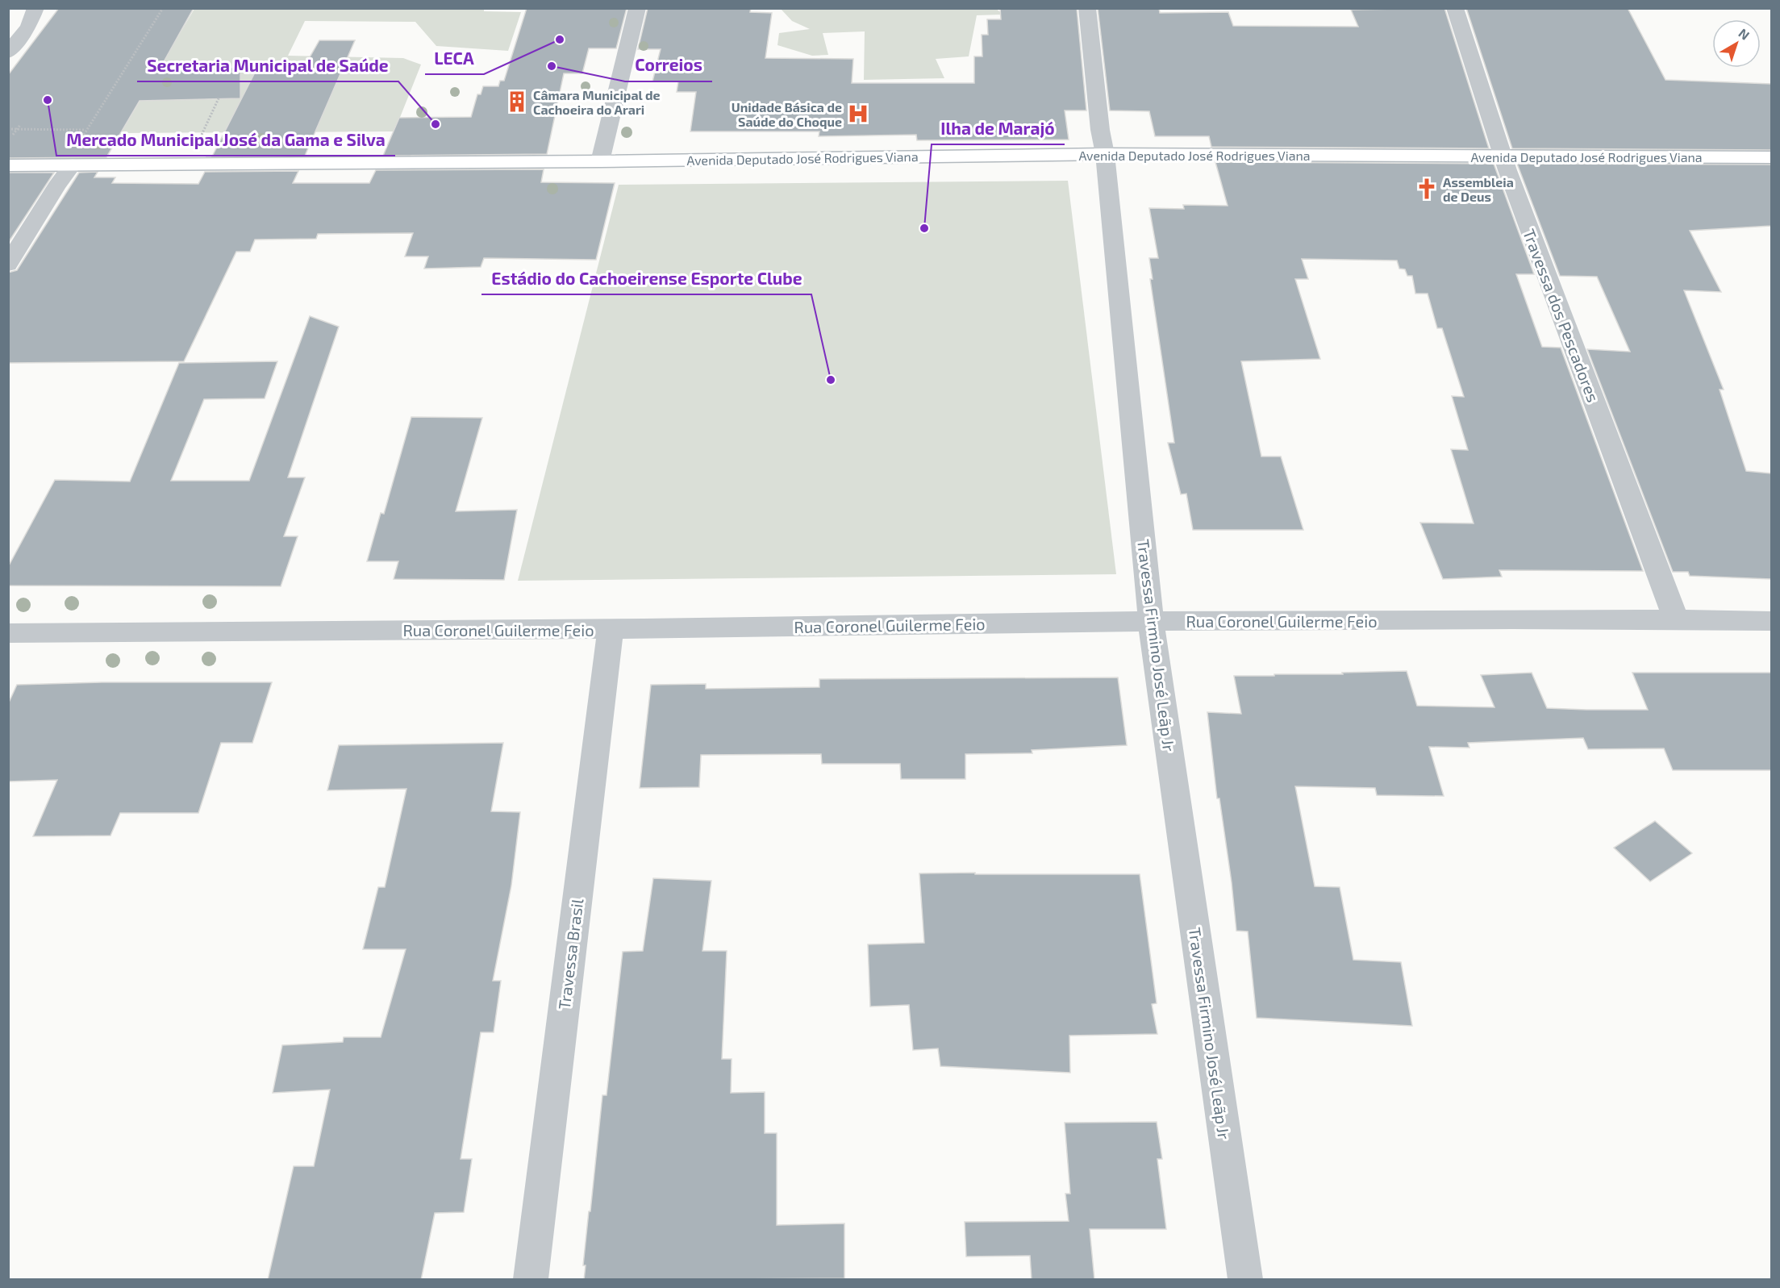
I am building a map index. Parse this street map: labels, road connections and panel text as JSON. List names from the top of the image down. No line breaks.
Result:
{"streets":{"street":["Avenida Deputado José Rodrigues Viana","Travessa dos Pescadores","Rua Coronel Guilerme Feio","Travessa Firmino José Leãp Jr","Travessa Brasil"]},"crossings":[["Avenida Deputado José Rodrigues Viana","Travessa dos Pescadores"],["Avenida Deputado José Rodrigues Viana","Travessa Firmino José Leãp Jr"],["Travessa dos Pescadores","Rua Coronel Guilerme Feio"],["Rua Coronel Guilerme Feio","Travessa Firmino José Leãp Jr"],["Rua Coronel Guilerme Feio","Travessa Brasil"]],"places":{"other":["LECA","Correios","Mercado Municipal José da Gama e Silva","Secretaria Municipal de Saúde","Ilha de Marajó","Estádio do Cachoeirense Esporte Clube"],"building":["Câmara Municipal de Cachoeira do Arari"],"hospital":["Unidade Básica de Saúde do Choque"],"church":["Assembleia de Deus"]},"north":"top right"}
